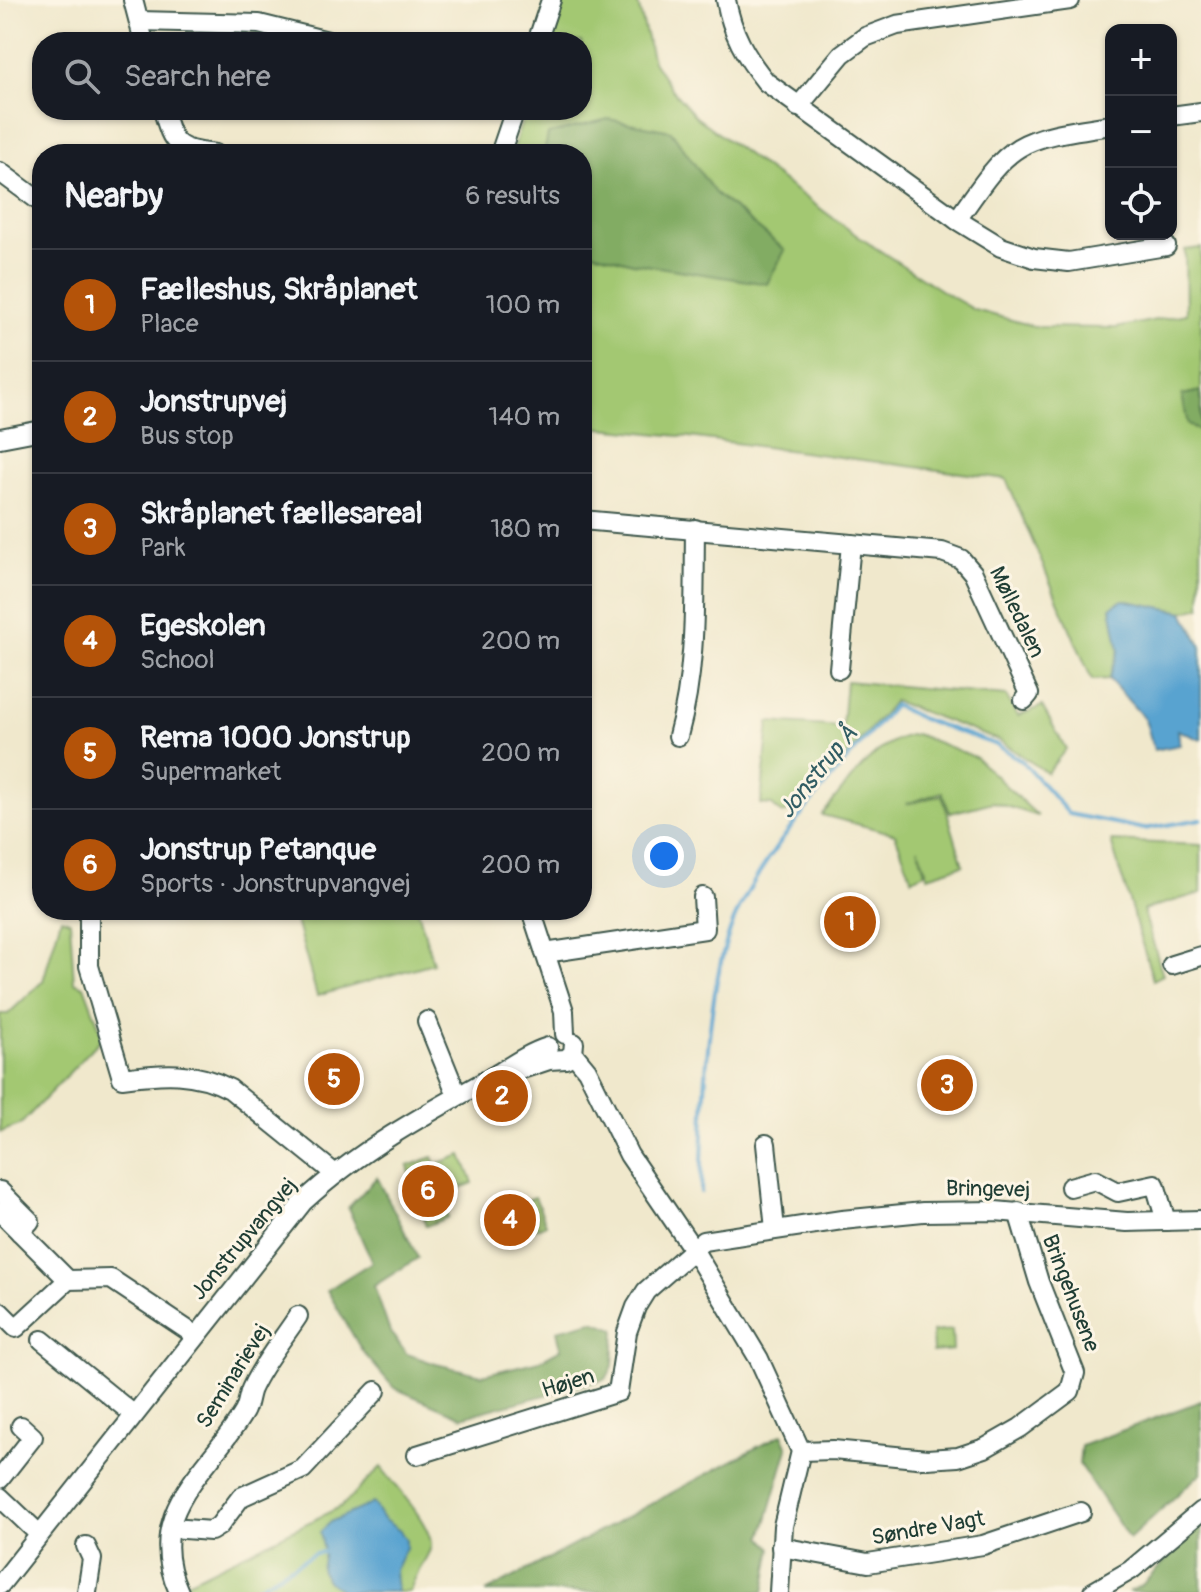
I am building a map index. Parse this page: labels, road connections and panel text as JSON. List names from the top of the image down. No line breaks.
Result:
{"streets":{"street":["Mølledalen","Bringevej","Jonstrupvangvej","Bringehusene","Seminarievej","Højen","Søndre Vagt"]},"crossings":[["Bringevej","Bringehusene"],["Bringevej","Højen"]],"water":["Jonstrup Å"],"page":{"map_buttons":["+","−"],"search":"Search here","heading":["Nearby","6 results"],"list":[{"mark":"1","name":"Fælleshus, Skråplanet","note":"Place","value":"100 m"},{"mark":"2","name":"Jonstrupvej","note":"Bus stop","value":"140 m"},{"mark":"3","name":"Skråplanet fællesareal","note":"Park","value":"180 m"},{"mark":"4","name":"Egeskolen","note":"School","value":"200 m"},{"mark":"5","name":"Rema 1000 Jonstrup","note":"Supermarket","value":"200 m"},{"mark":"6","name":"Jonstrup Petanque","note":"Sports · Jonstrupvangvej","value":"200 m"}],"pins":["1","5","3","2","6","4"]}}
